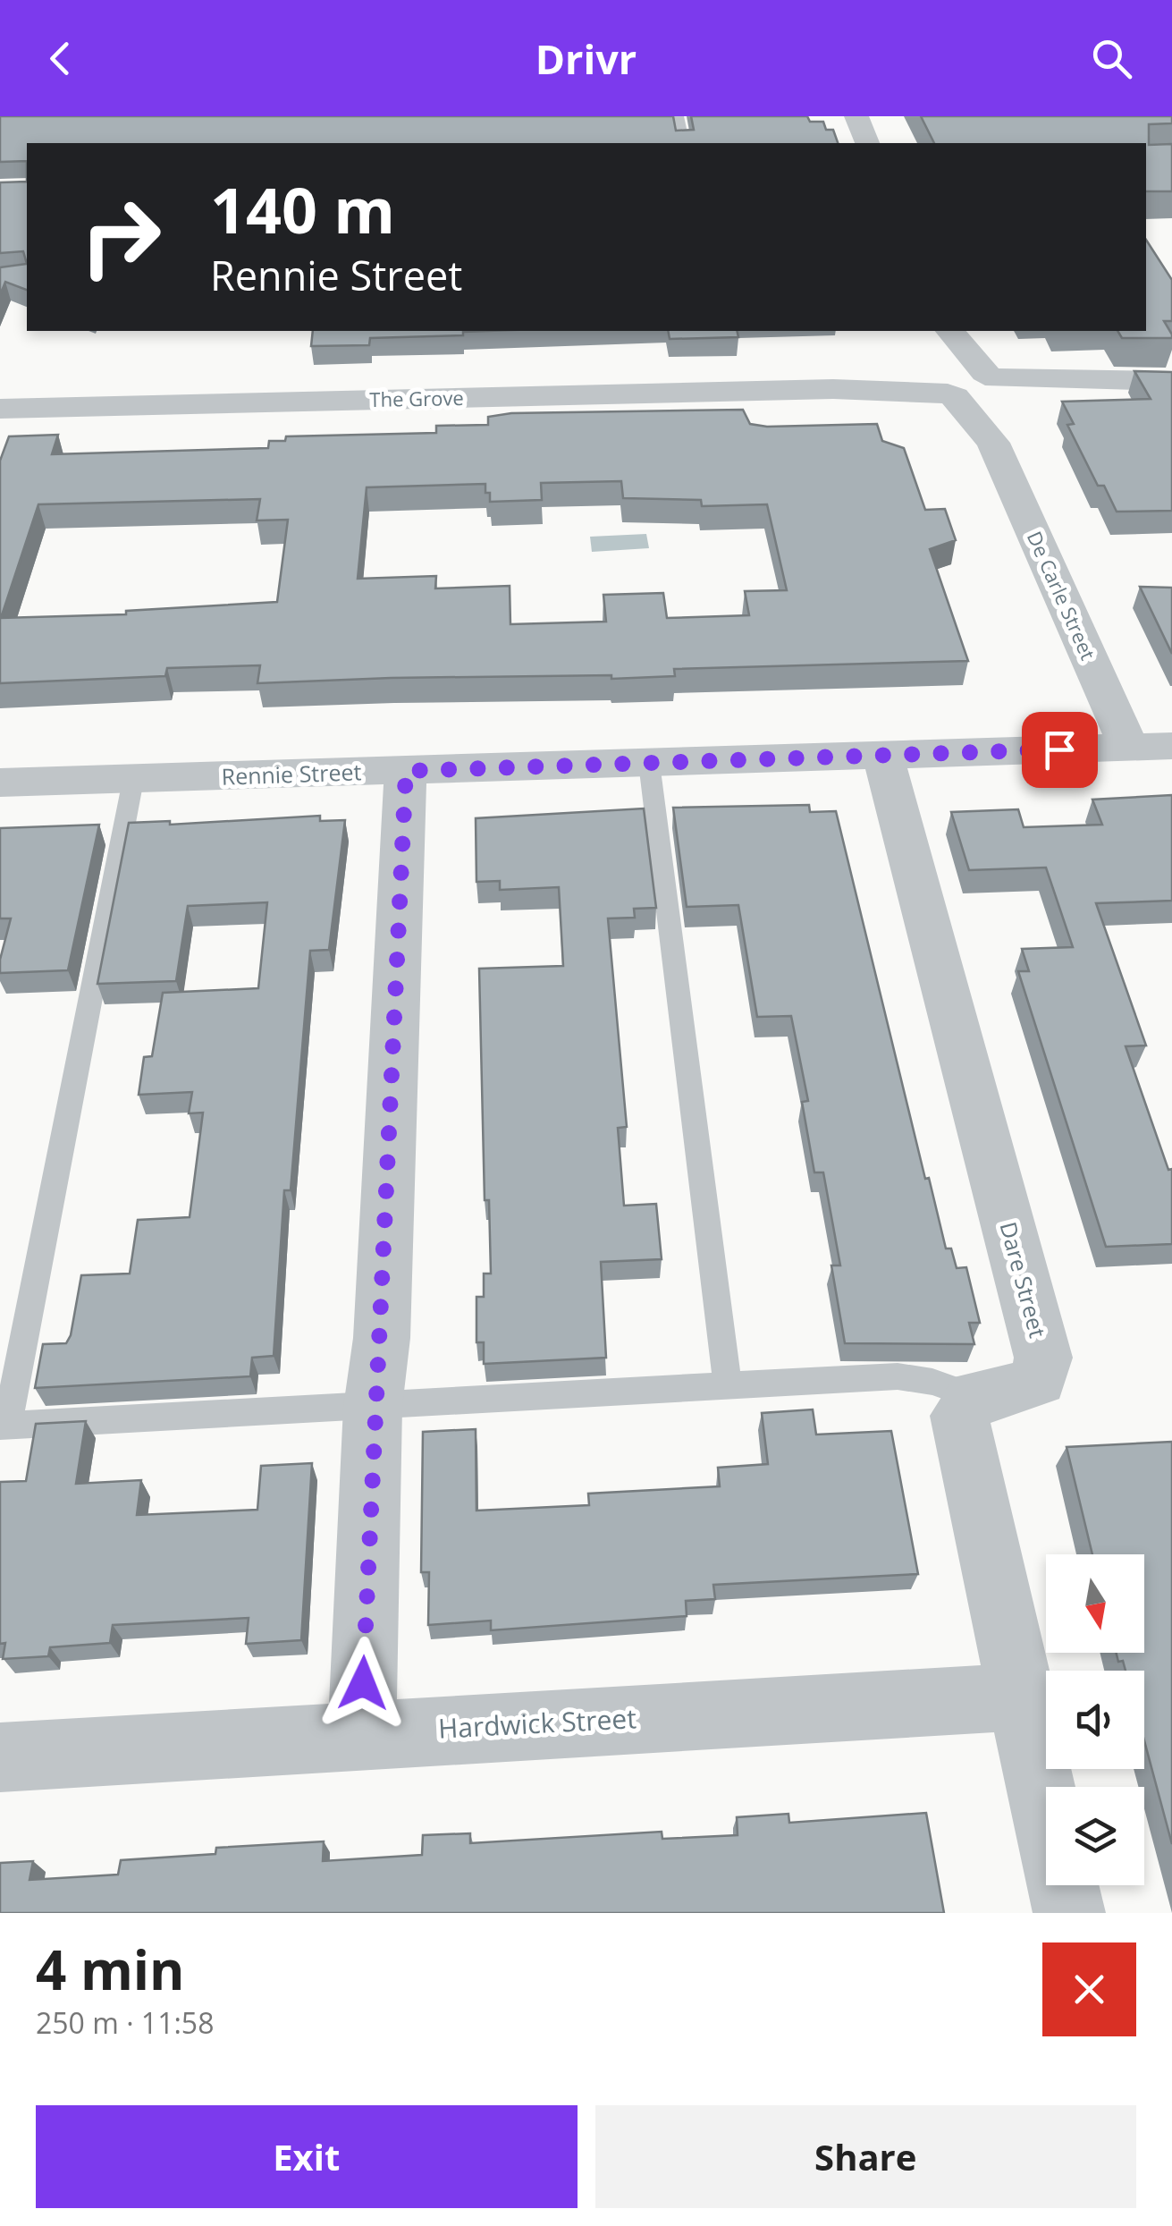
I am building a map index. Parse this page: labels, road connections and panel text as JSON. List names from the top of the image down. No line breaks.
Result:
{"streets":{"street":["The Grove","De Carle Street","Rennie Street","Dare Street","Hardwick Street"]},"crossings":[["The Grove","De Carle Street"],["De Carle Street","Rennie Street"],["Rennie Street","Dare Street"]],"north":"bottom","page":{"header":"Drivr","turn":["140 m","Rennie Street"],"heading":["4 min","250 m · 11:58"],"buttons":["Exit","Share"]}}
